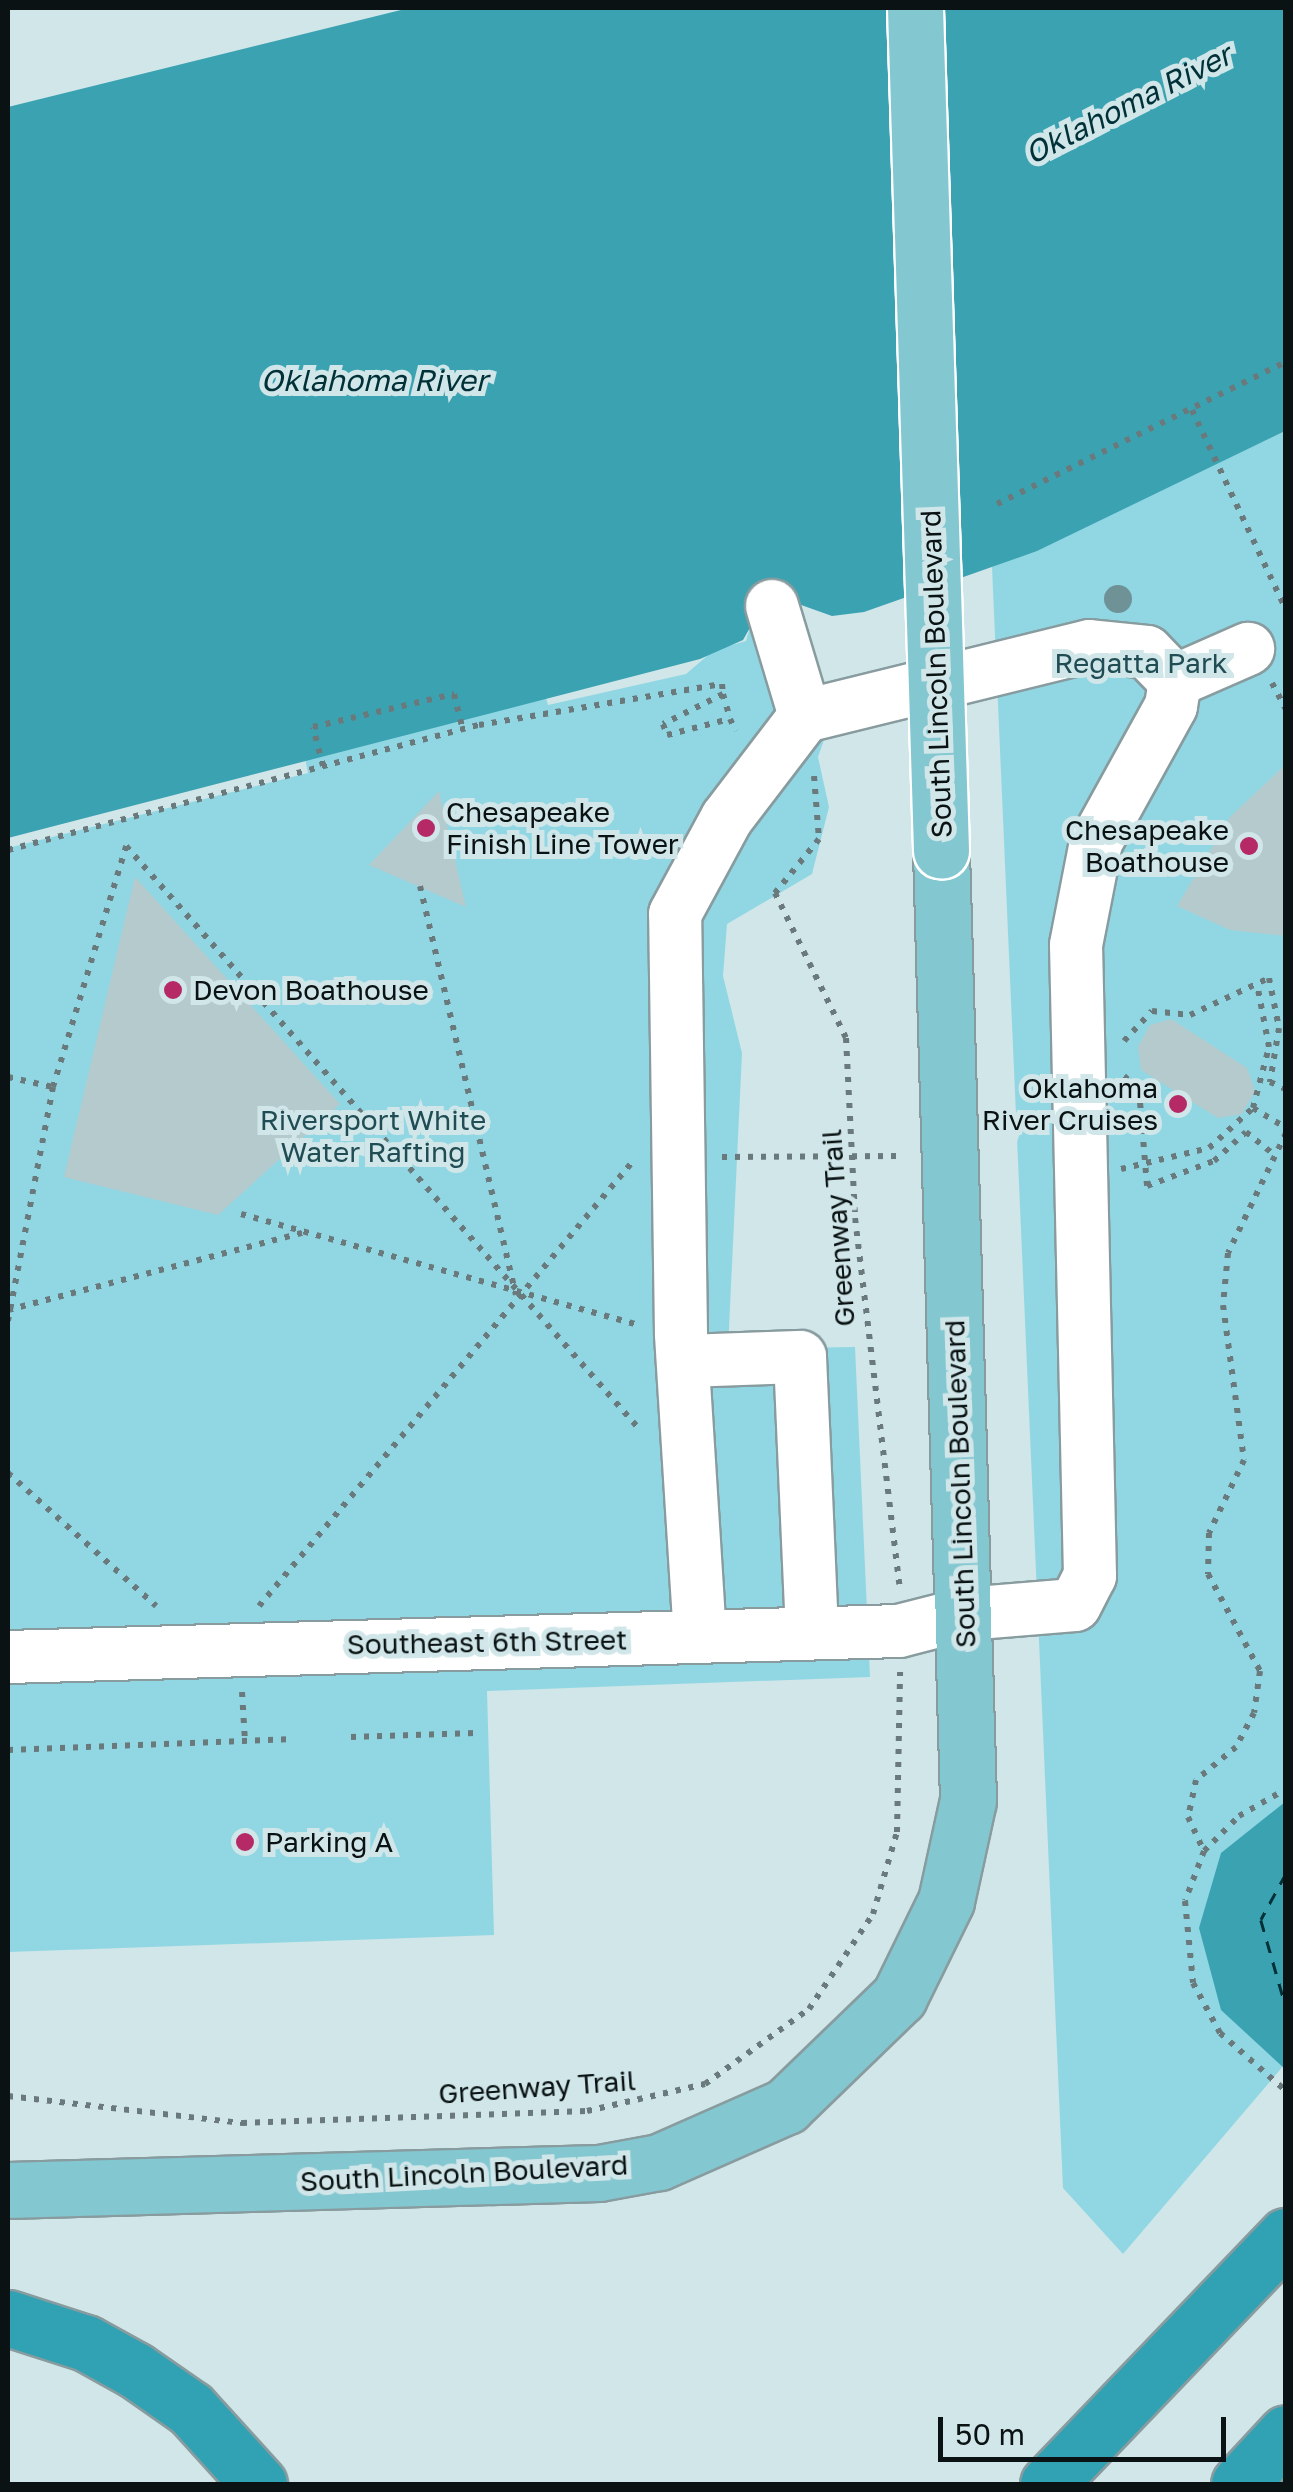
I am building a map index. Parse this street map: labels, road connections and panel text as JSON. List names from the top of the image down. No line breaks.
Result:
{"streets":{"main road":["South Lincoln Boulevard"],"street":["Southeast 6th Street"],"path":["Greenway Trail"]},"crossings":[["South Lincoln Boulevard","Southeast 6th Street"]],"water":["Oklahoma River"],"parks":["Regatta Park","Riversport White Water Rafting"],"places":["Chesapeake Finish Line Tower","Chesapeake Boathouse","Devon Boathouse","Oklahoma River Cruises","Parking A"],"scale_bar":"50 m"}
